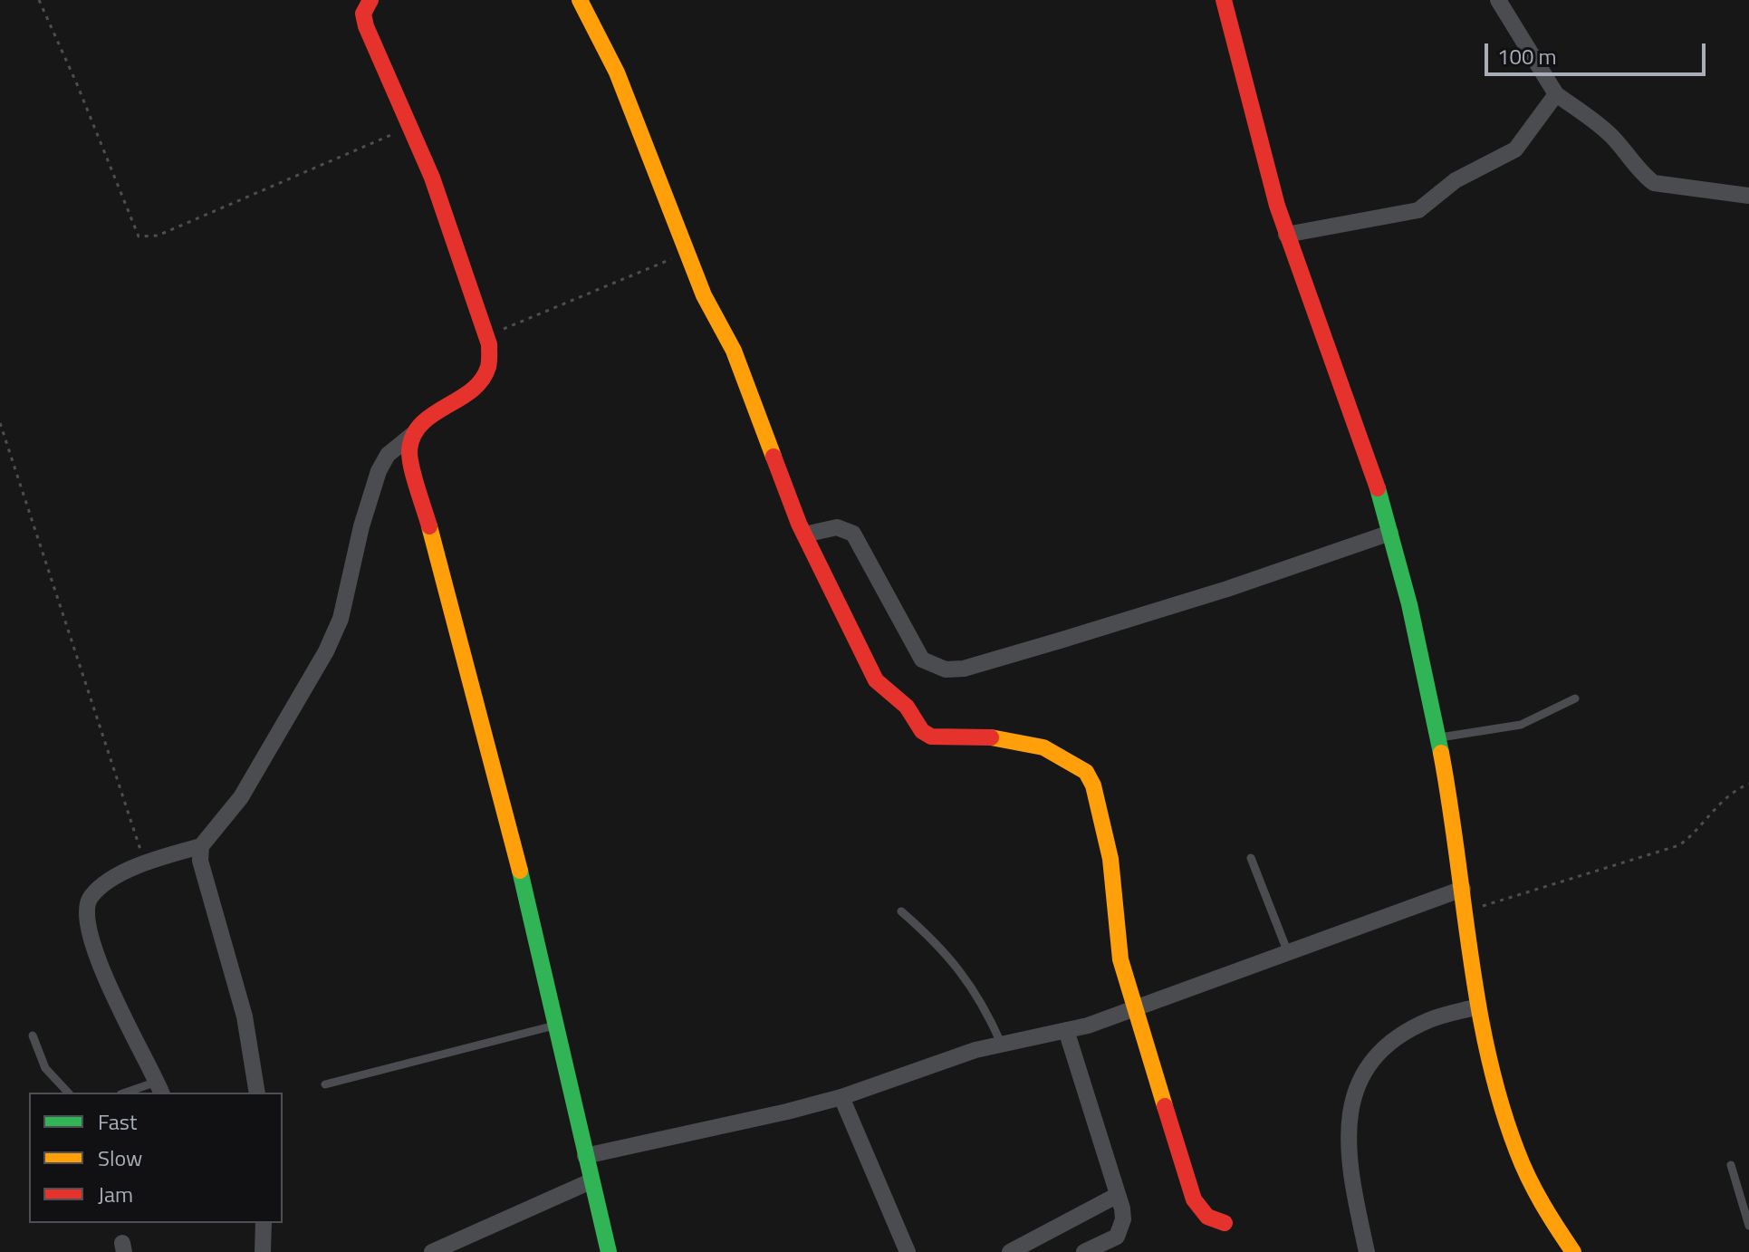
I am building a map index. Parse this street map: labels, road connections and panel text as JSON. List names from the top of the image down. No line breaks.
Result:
{"legend":["Fast","Slow","Jam"],"scale_bar":"100 m"}
